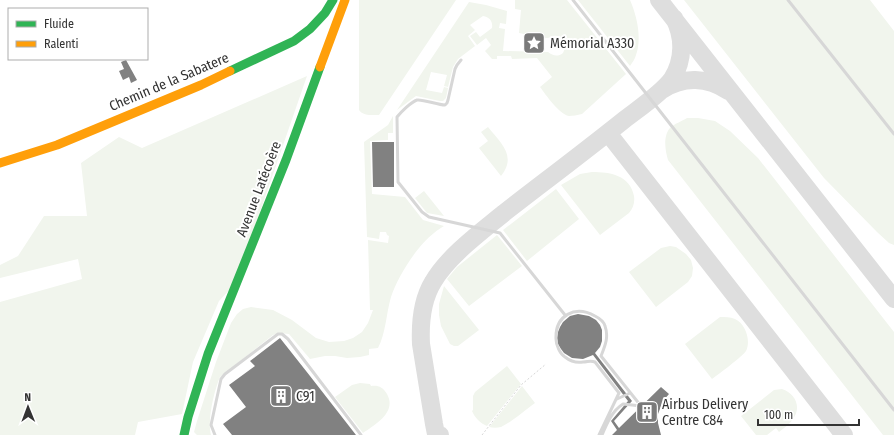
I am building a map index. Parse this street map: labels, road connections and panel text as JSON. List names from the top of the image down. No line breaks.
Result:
{"streets":{"street":["Chemin de la Sabatere","Avenue Latécoère"]},"places":{"place":["Mémorial A330"],"building":["C91","Airbus Delivery Centre C84"]},"legend":["Fluide","Ralenti"],"scale_bar":"100 m","north":"top"}
